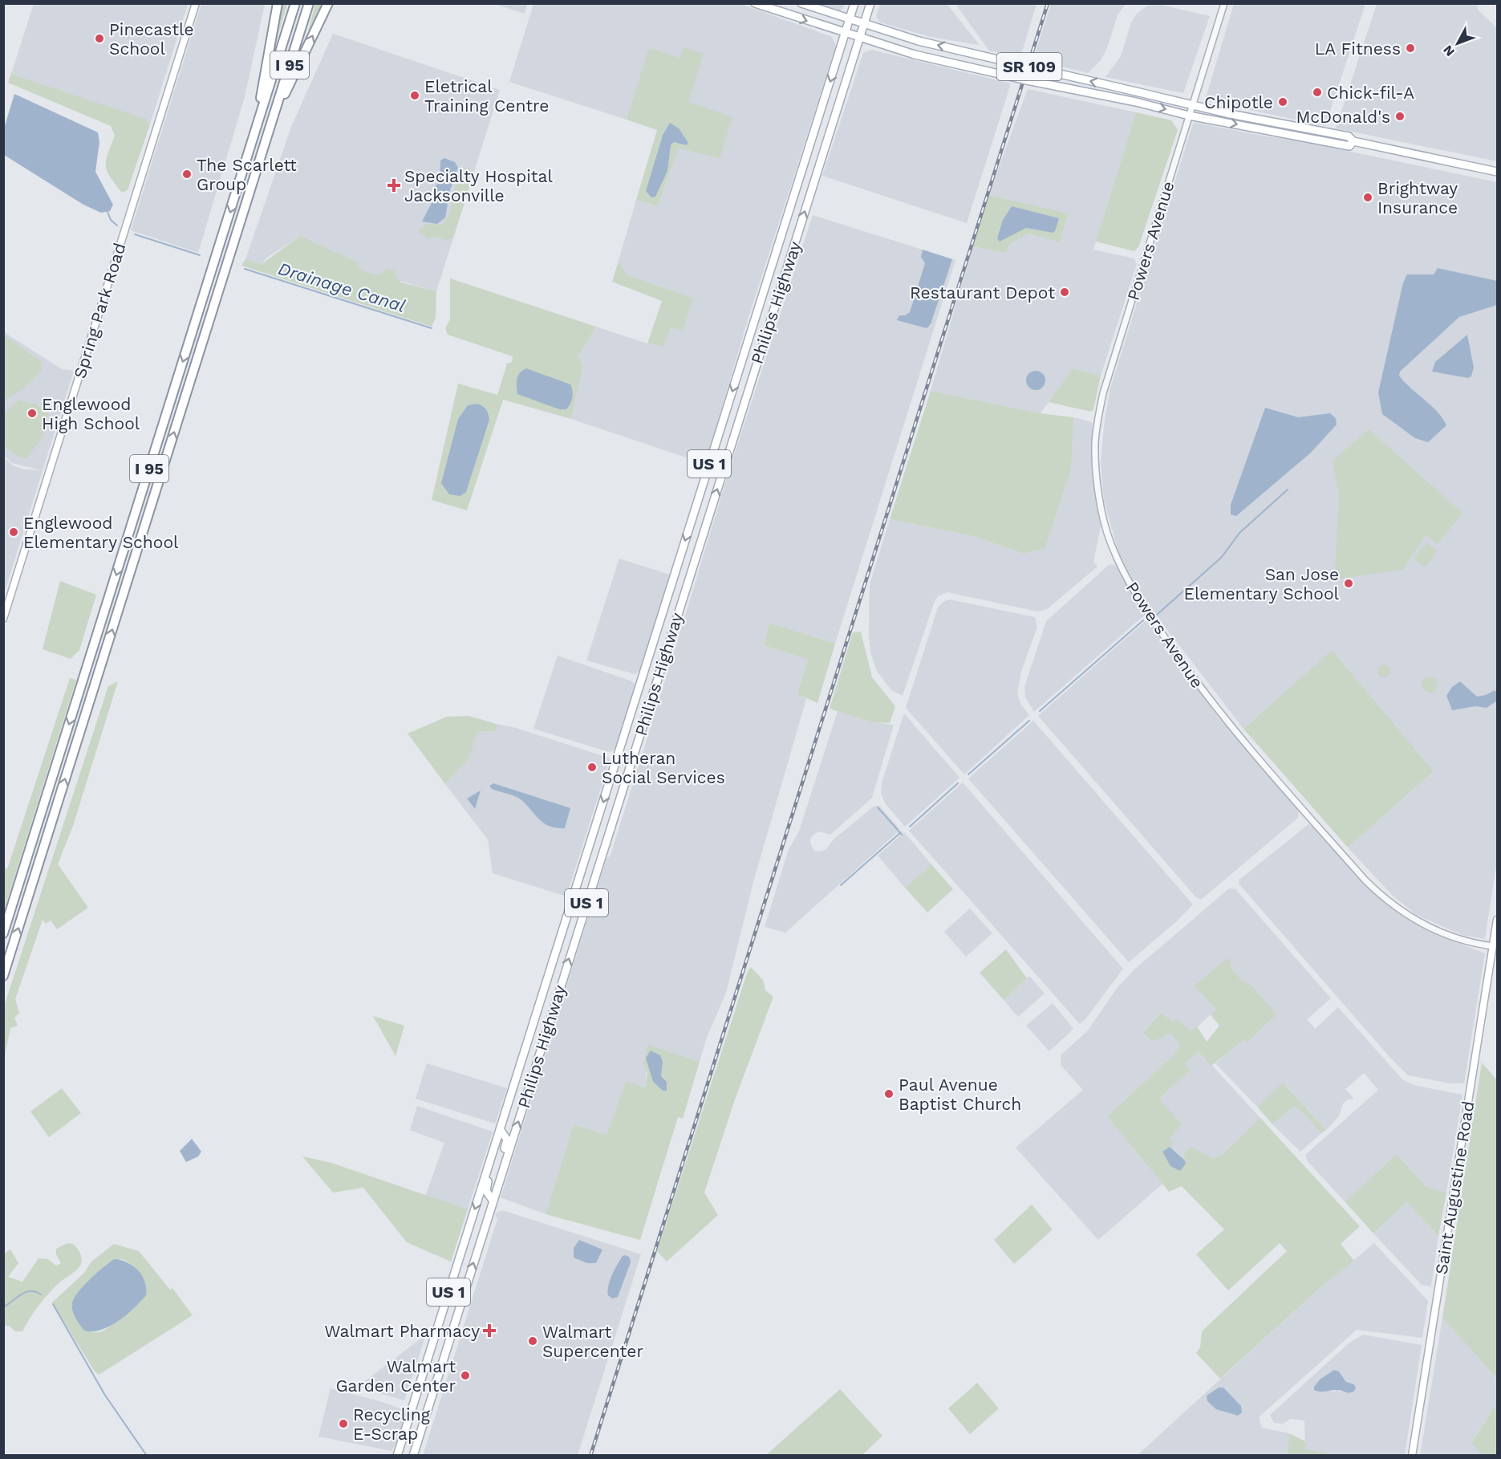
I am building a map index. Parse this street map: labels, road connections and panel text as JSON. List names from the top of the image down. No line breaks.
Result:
{"streets":{"highway":["I 95"],"main road":["SR 109","Philips Highway","Spring Park Road","US 1","Saint Augustine Road"],"street":["Powers Avenue"]},"crossings":[["SR 109","Powers Avenue"],["SR 109","Philips Highway"],["Powers Avenue","Saint Augustine Road"]],"water":["Drainage Canal"],"places":{"other":["Pinecastle School","LA Fitness","Chick-fil-A","Eletrical Training Centre","Chipotle","McDonald's","The Scarlett Group","Brightway Insurance","Restaurant Depot","Englewood High School","Englewood Elementary School","San Jose Elementary School","Lutheran Social Services","Paul Avenue Baptist Church","Walmart Supercenter","Walmart Garden Center","Recycling E-Scrap"],"health":["Specialty Hospital Jacksonville","Walmart Pharmacy"]},"north":"bottom left"}
